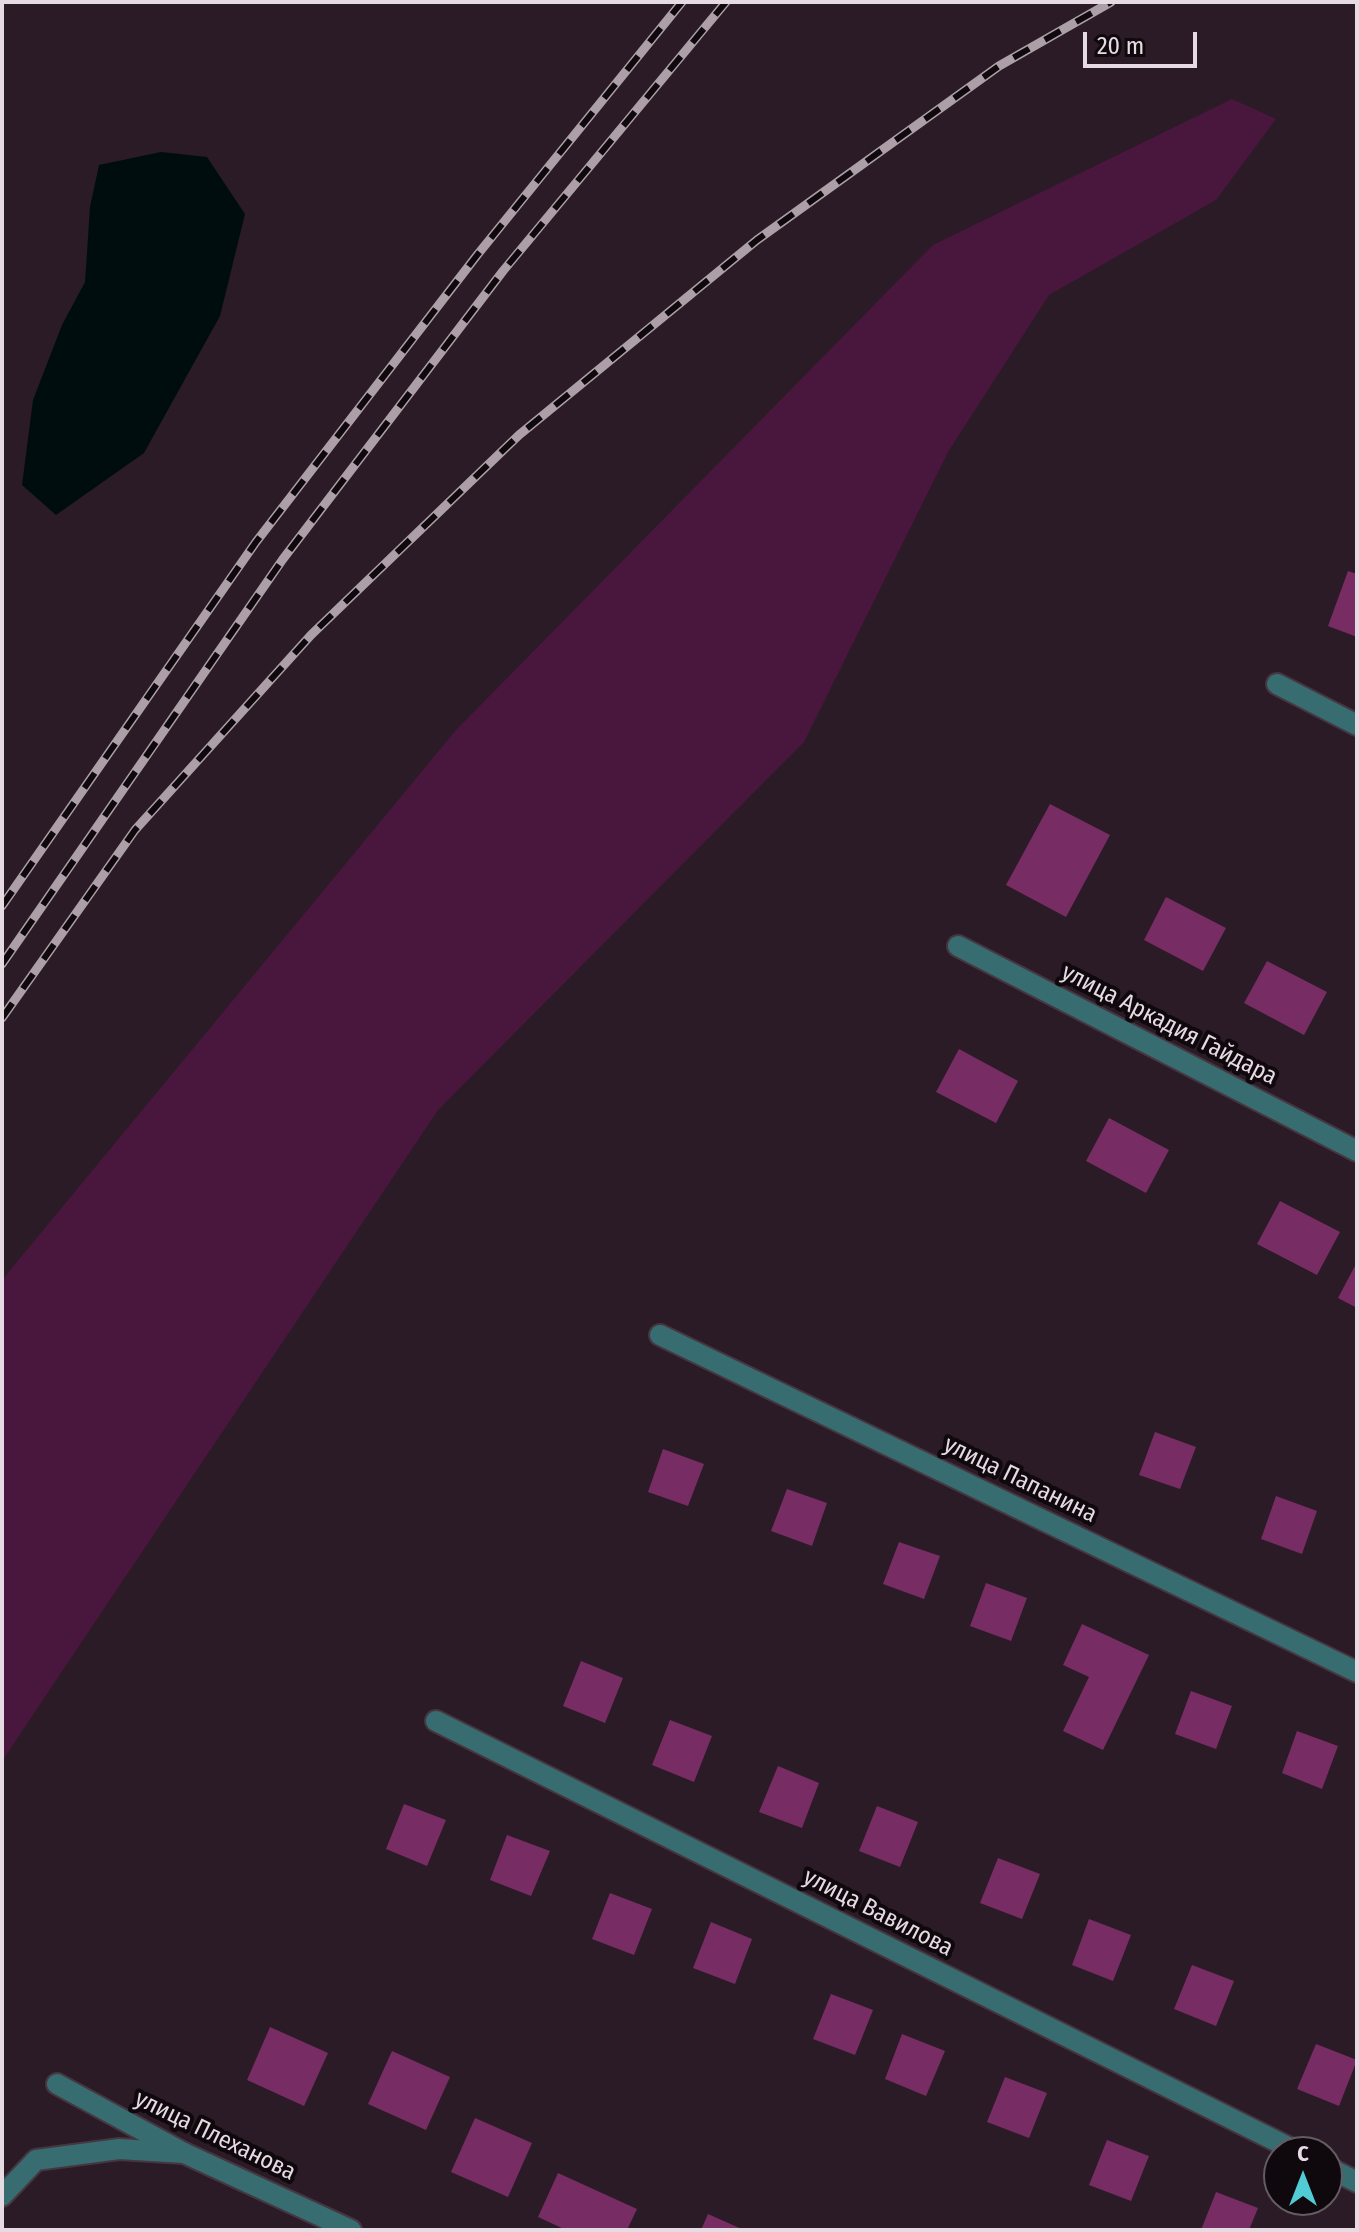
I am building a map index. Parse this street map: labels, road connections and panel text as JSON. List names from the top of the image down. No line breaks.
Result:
{"streets":{"street":["улица Аркадия Гайдара","улица Папанина","улица Вавилова","улица Плеханова"]},"scale_bar":"20 m","north":"top"}
